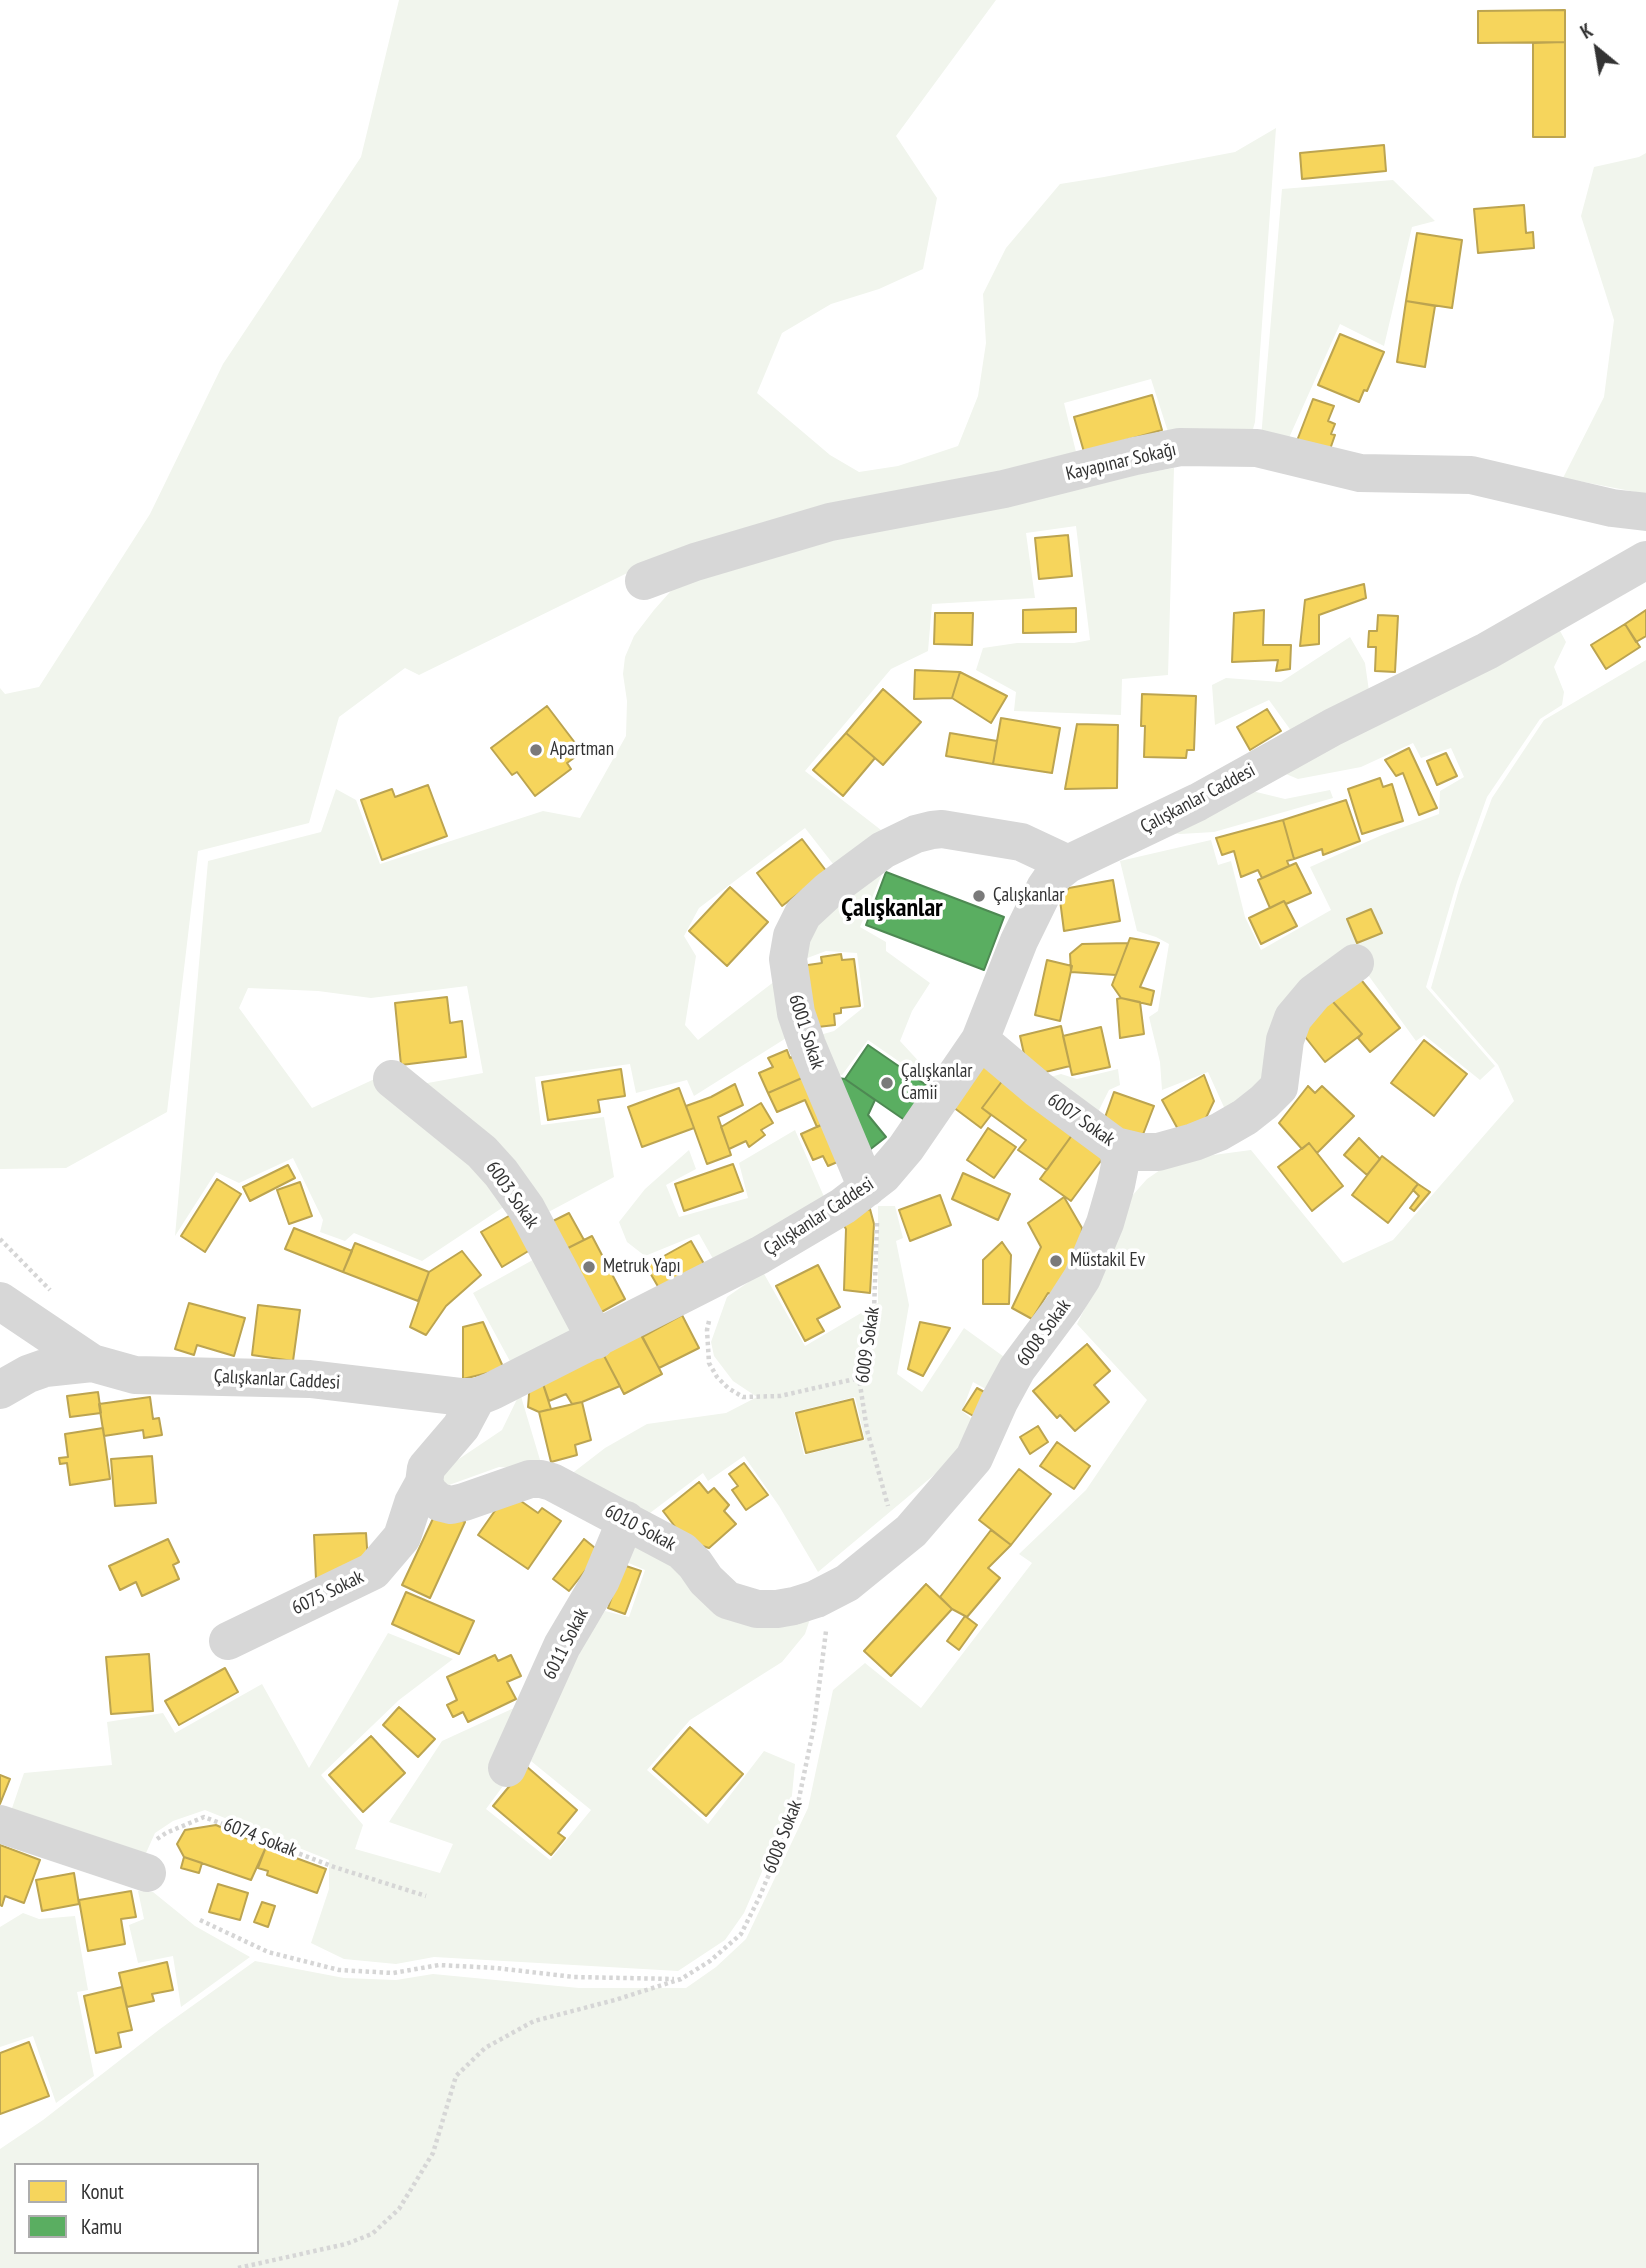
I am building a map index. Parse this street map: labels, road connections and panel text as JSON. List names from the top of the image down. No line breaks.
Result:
{"streets":{"street":["Kayapınar Sokağı","Çalışkanlar Caddesi","6001 Sokak","6007 Sokak","6003 Sokak","6008 Sokak","6010 Sokak","6075 Sokak","6011 Sokak"],"path":["6009 Sokak","6074 Sokak"]},"crossings":[["Çalışkanlar Caddesi","6001 Sokak"],["Çalışkanlar Caddesi","6007 Sokak"],["Çalışkanlar Caddesi","6003 Sokak"],["Çalışkanlar Caddesi","6009 Sokak"],["Çalışkanlar Caddesi","6075 Sokak"],["6001 Sokak","6009 Sokak"],["6007 Sokak","6008 Sokak"],["6008 Sokak","6009 Sokak"],["6008 Sokak","6010 Sokak"],["6010 Sokak","6075 Sokak"],["6010 Sokak","6011 Sokak"]],"districts":["Çalışkanlar"],"places":["Apartman","Çalışkanlar","Çalışkanlar Camii","Müstakil Ev","Metruk Yapı"],"legend":["Konut","Kamu"],"north":"top left"}
